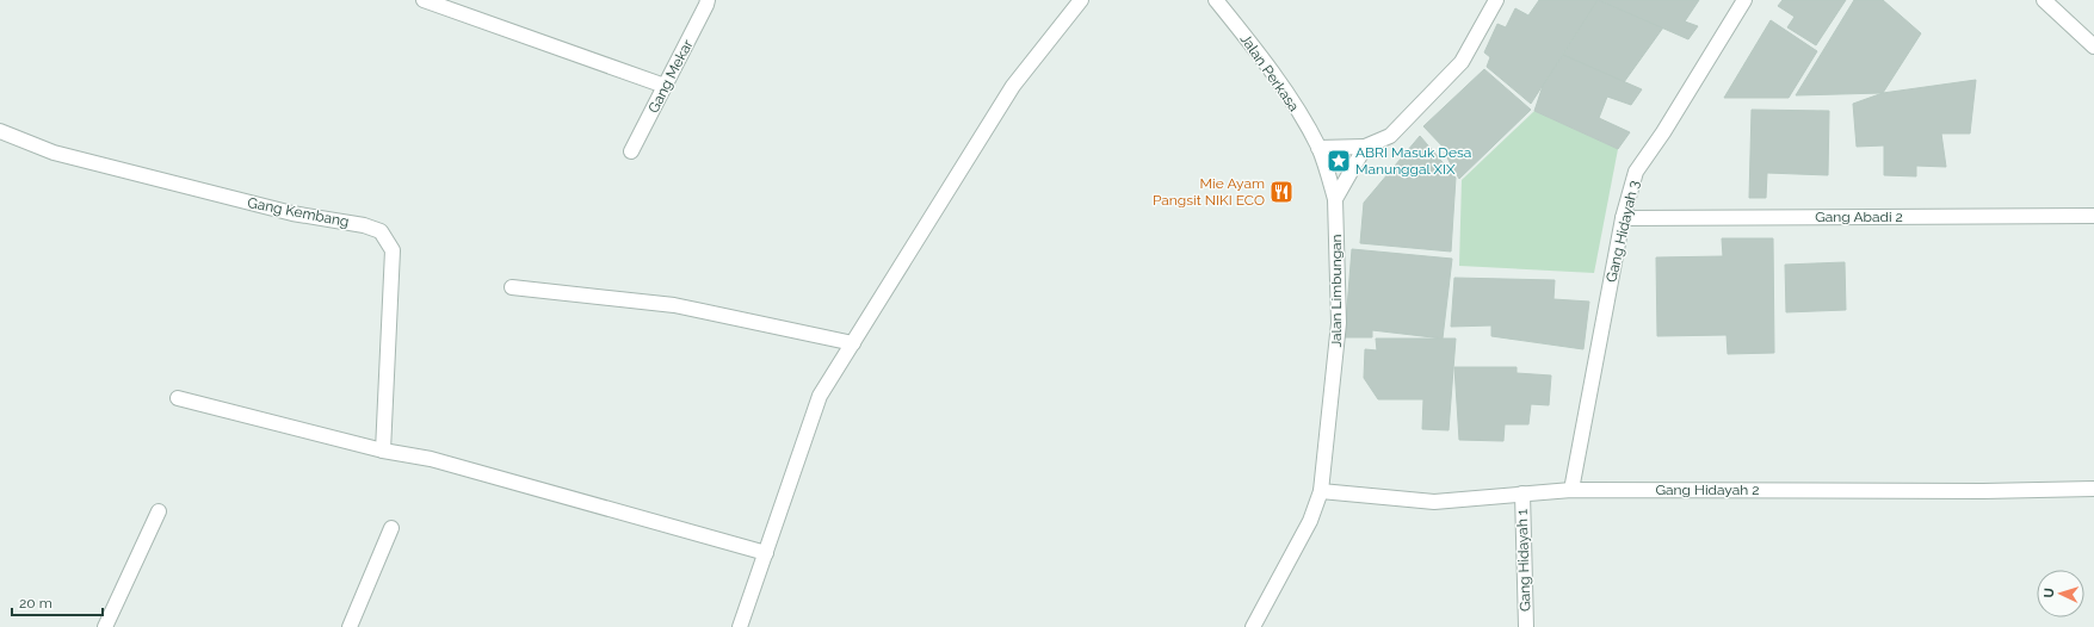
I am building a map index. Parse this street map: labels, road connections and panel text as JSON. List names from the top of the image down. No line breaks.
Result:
{"streets":{"street":["Jalan Perkasa","Gang Mekar","Gang Kembang","Gang Abadi 2","Gang Hidayah 3","Jalan Limbungan","Gang Hidayah 2","Gang Hidayah 1"]},"crossings":[["Jalan Perkasa","Jalan Limbungan"],["Gang Abadi 2","Gang Hidayah 3"],["Gang Hidayah 3","Gang Hidayah 2"],["Jalan Limbungan","Gang Hidayah 2"],["Gang Hidayah 2","Gang Hidayah 1"]],"places":{"place":["ABRI Masuk Desa Manunggal XIX"],"restaurant":["Mie Ayam Pangsit NIKI ECO"]},"scale_bar":"20 m","north":"left"}
